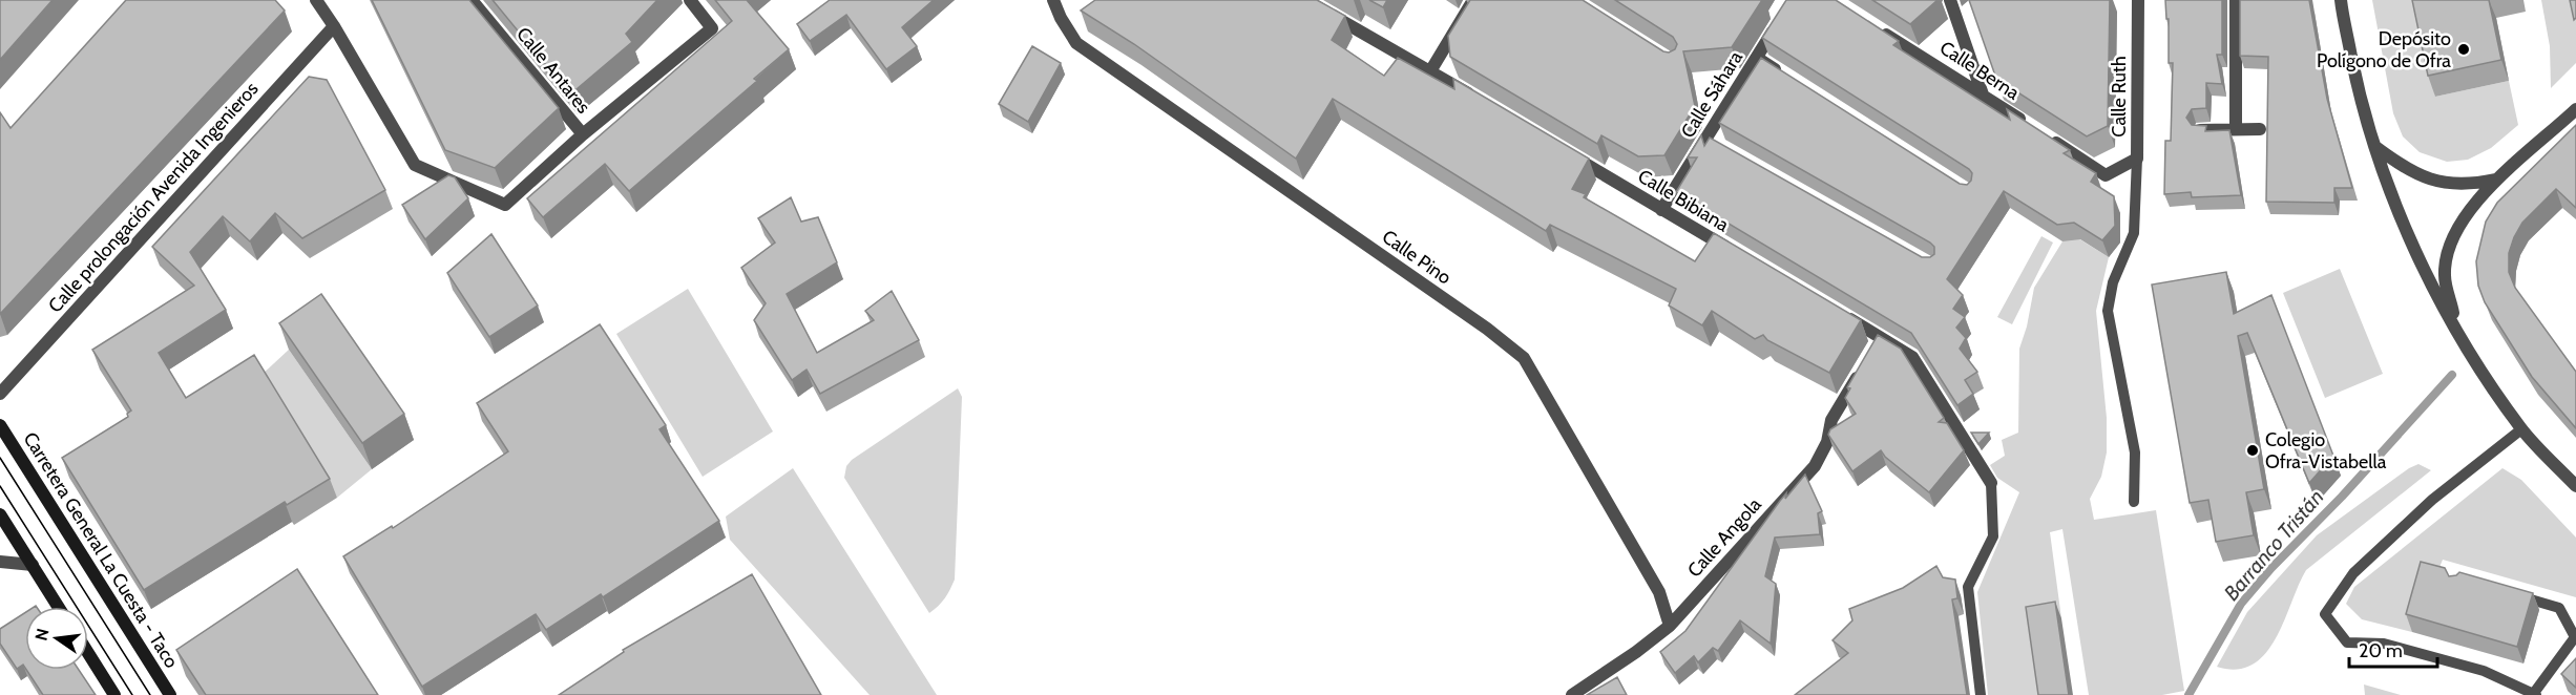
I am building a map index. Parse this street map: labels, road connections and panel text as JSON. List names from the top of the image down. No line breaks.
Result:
{"streets":{"main road":["Carretera General La Cuesta - Taco"],"street":["Calle Antares","Calle Berna","Calle Sáhara","Calle Ruth","Calle prolongación Avenida Ingenieros","Calle Bibiana","Calle Pino","Calle Angola"]},"crossings":[["Calle Berna","Calle Ruth"],["Calle Sáhara","Calle Bibiana"],["Calle Pino","Calle Angola"]],"water":["Barranco Tristán"],"places":["Depósito Polígono de Ofra","Colegio Ofra-Vistabella"],"scale_bar":"20 m","north":"left"}
